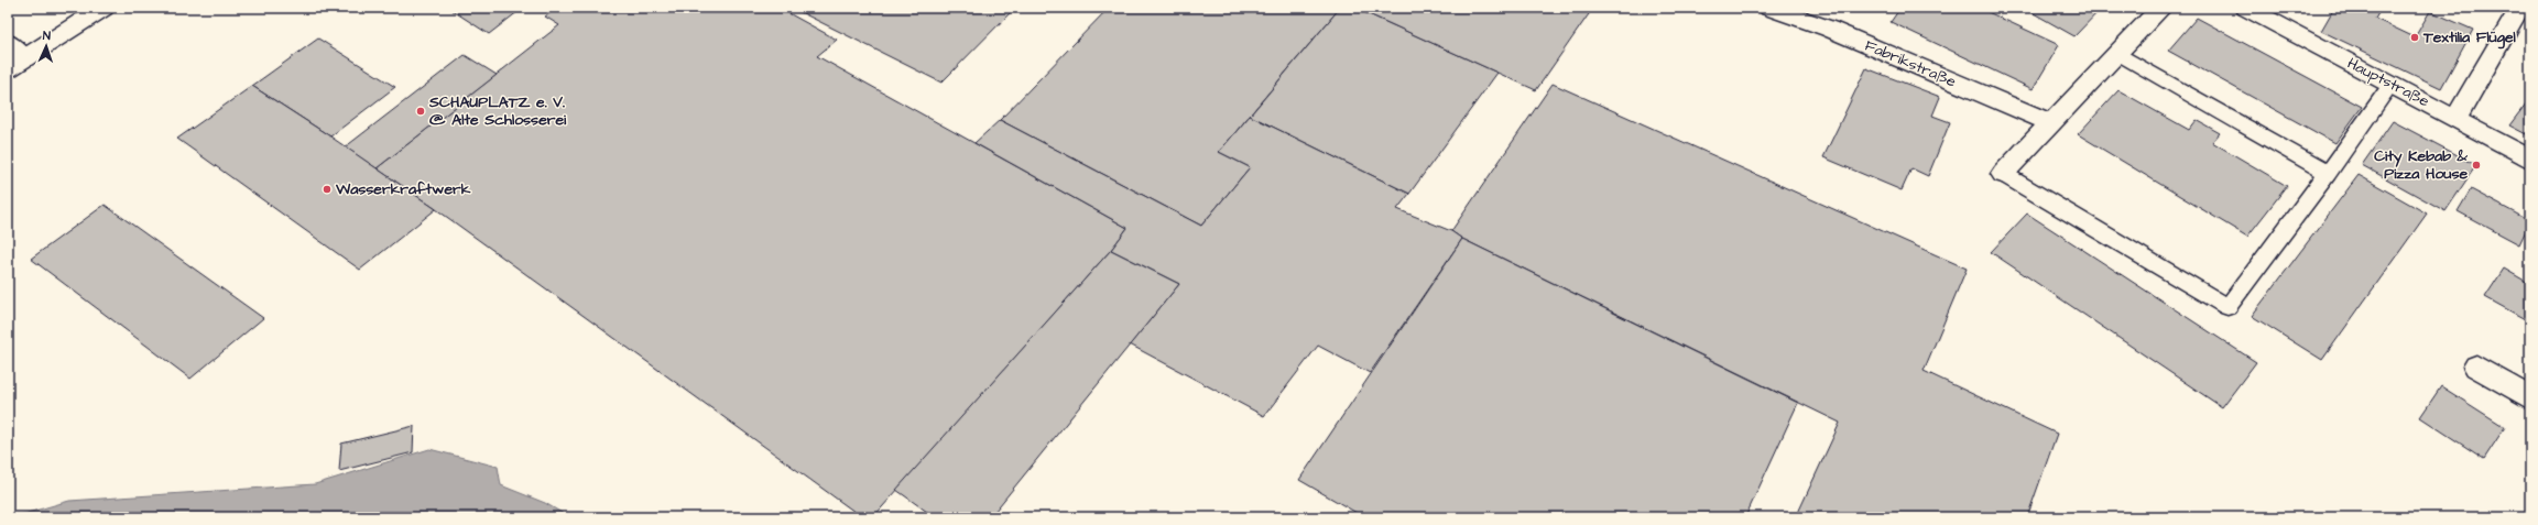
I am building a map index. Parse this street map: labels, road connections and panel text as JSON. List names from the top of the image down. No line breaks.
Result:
{"streets":{"street":["Fabrikstraße","Hauptstraße"]},"places":["Textilia Flügel","SCHAUPLATZ e. V. @ Alte Schlosserei","City Kebab & Pizza House","Wasserkraftwerk"],"north":"top"}
